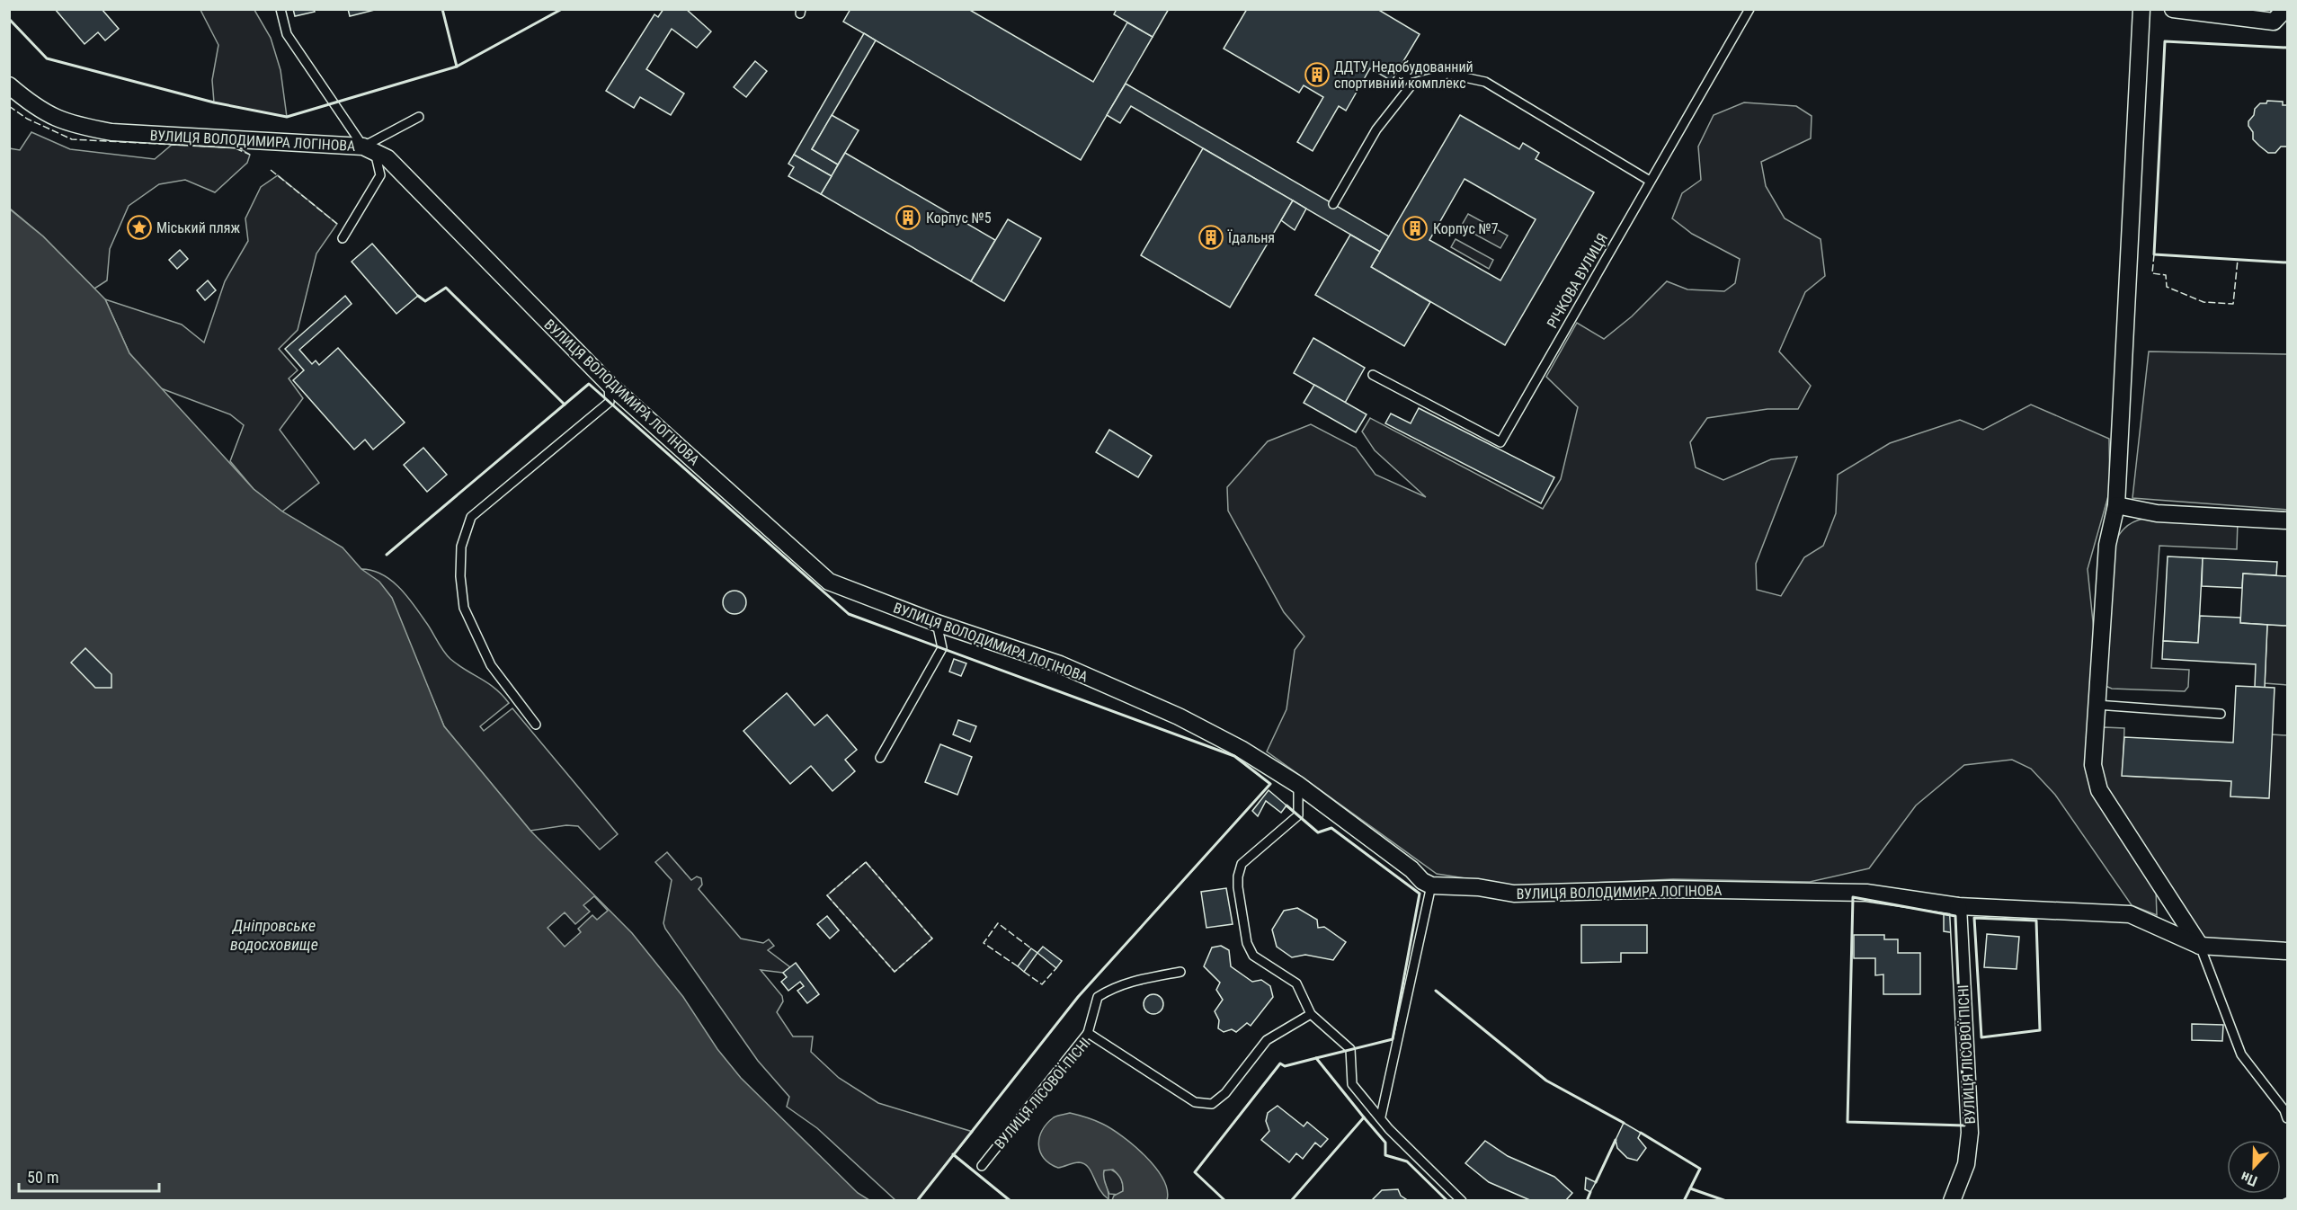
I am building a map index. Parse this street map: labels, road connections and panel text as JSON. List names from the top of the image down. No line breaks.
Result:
{"streets":{"street":["ВУЛИЦЯ ВОЛОДИМИРА ЛОГІНОВА","ВУЛИЦЯ ЛІСОВОЇ ПІСНІ"],"lane":["РІЧКОВА ВУЛИЦЯ"]},"crossings":[["ВУЛИЦЯ ВОЛОДИМИРА ЛОГІНОВА","ВУЛИЦЯ ЛІСОВОЇ ПІСНІ"]],"water":["Дніпровське водосховище"],"places":{"building":["ДДТУ Недобудованний спортивний комплекс","Корпус №5","Корпус №7","Їдальня"],"place":["Міський пляж"]},"scale_bar":"50 m","north":"bottom"}
